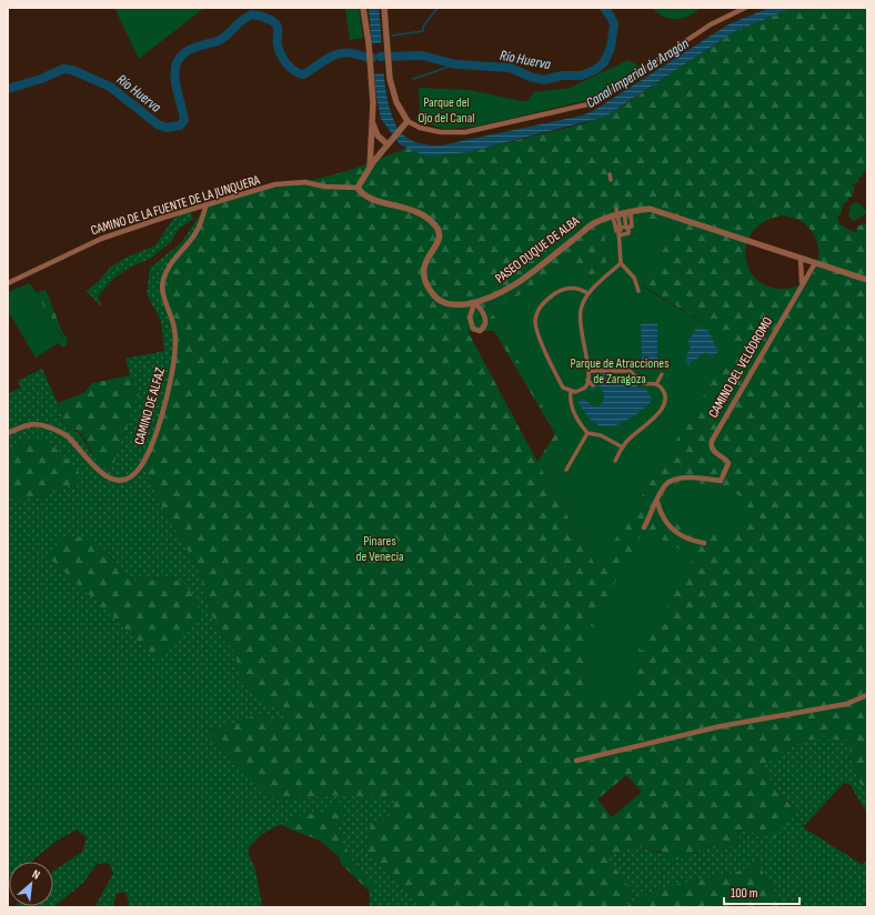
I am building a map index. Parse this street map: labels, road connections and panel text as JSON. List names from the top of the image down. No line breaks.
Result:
{"streets":{"street":["CAMINO DE LA FUENTE DE LA JUNQUERA","PASEO DUQUE DE ALBA","CAMINO DEL VELÓDROMO","CAMINO DE ALFAZ"]},"crossings":[["CAMINO DE LA FUENTE DE LA JUNQUERA","PASEO DUQUE DE ALBA"],["CAMINO DE LA FUENTE DE LA JUNQUERA","CAMINO DE ALFAZ"],["PASEO DUQUE DE ALBA","CAMINO DEL VELÓDROMO"]],"water":["Río Huerva","Canal Imperial de Aragón"],"parks":["Parque del Ojo del Canal","Parque de Atracciones de Zaragoza","Pinares de Venecia"],"scale_bar":"100 m","north":"top right"}
